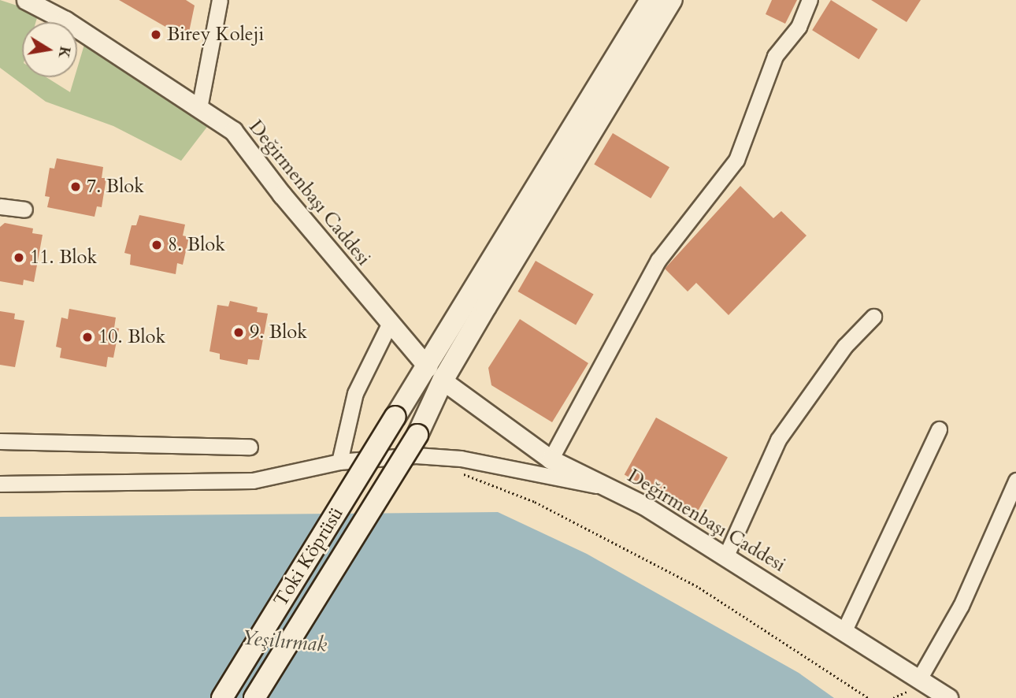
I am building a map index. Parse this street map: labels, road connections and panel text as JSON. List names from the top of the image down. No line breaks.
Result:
{"streets":{"main road":["Toki Köprüsü"],"street":["Değirmenbaşı Caddesi"]},"crossings":[["Değirmenbaşı Caddesi","Toki Köprüsü"]],"water":["Yeşilırmak"],"places":["Birey Koleji","7. Blok","8. Blok","11. Blok","9. Blok","10. Blok"],"north":"right"}
